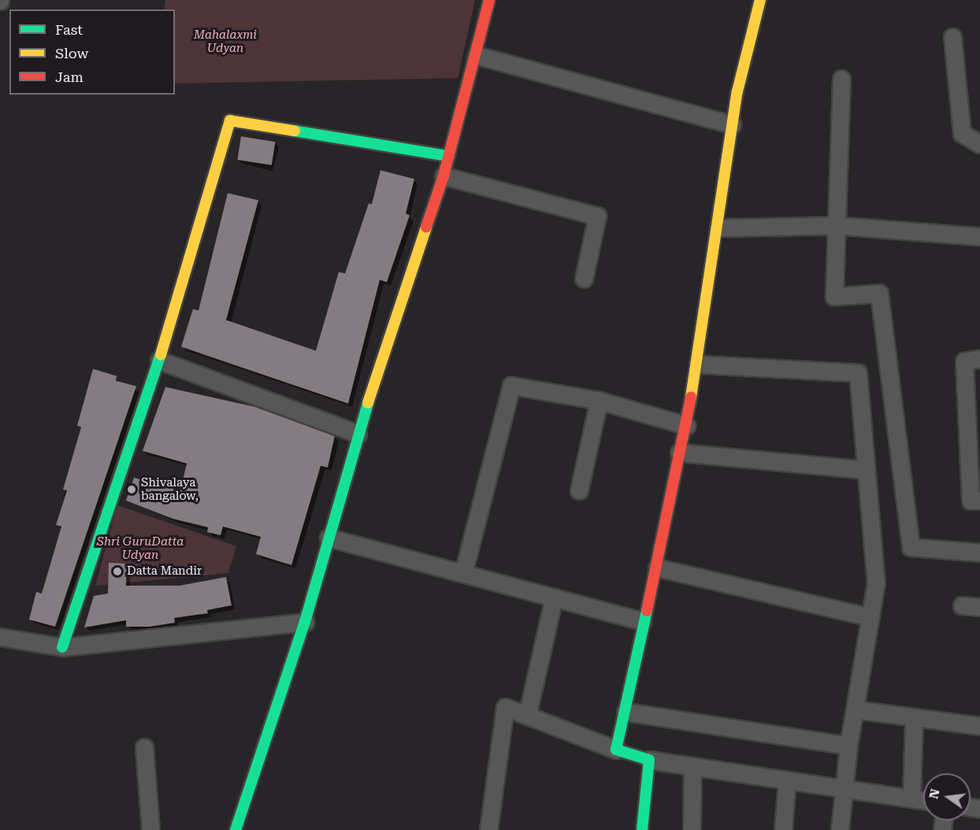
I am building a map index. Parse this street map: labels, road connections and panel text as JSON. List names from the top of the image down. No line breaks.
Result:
{"parks":["Mahalaxmi Udyan","Shri GuruDatta Udyan"],"places":["Shivalaya bangalow,","Datta Mandir"],"legend":["Fast","Slow","Jam"],"north":"left"}
